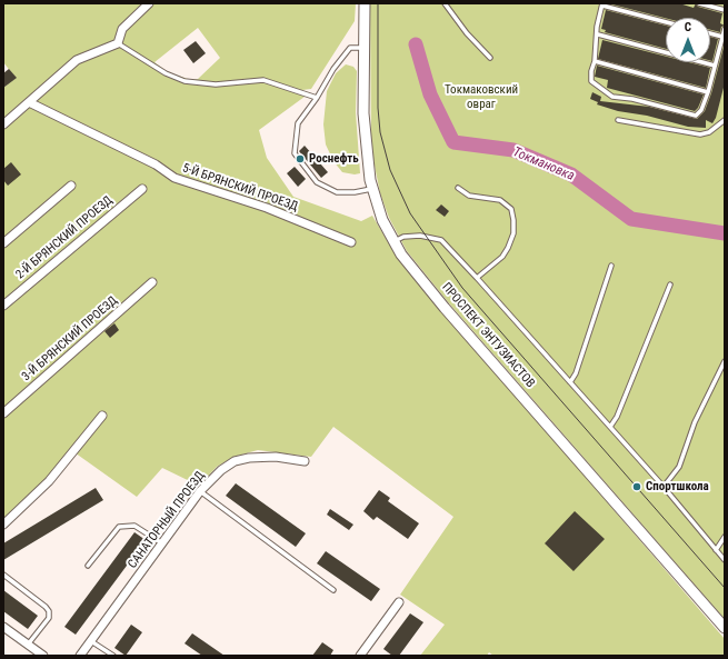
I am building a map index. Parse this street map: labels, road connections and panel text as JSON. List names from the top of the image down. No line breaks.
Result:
{"streets":{"street":["5-Й БРЯНСКИЙ ПРОЕЗД","2-Й БРЯНСКИЙ ПРОЕЗД","ПРОСПЕКТ ЭНТУЗИАСТОВ","3-Й БРЯНСКИЙ ПРОЕЗД","САНАТОРНЫЙ ПРОЕЗД"]},"water":["Токмановка"],"parks":["Токмаковский овраг"],"places":["Роснефть","Спортшкола"],"north":"top"}
